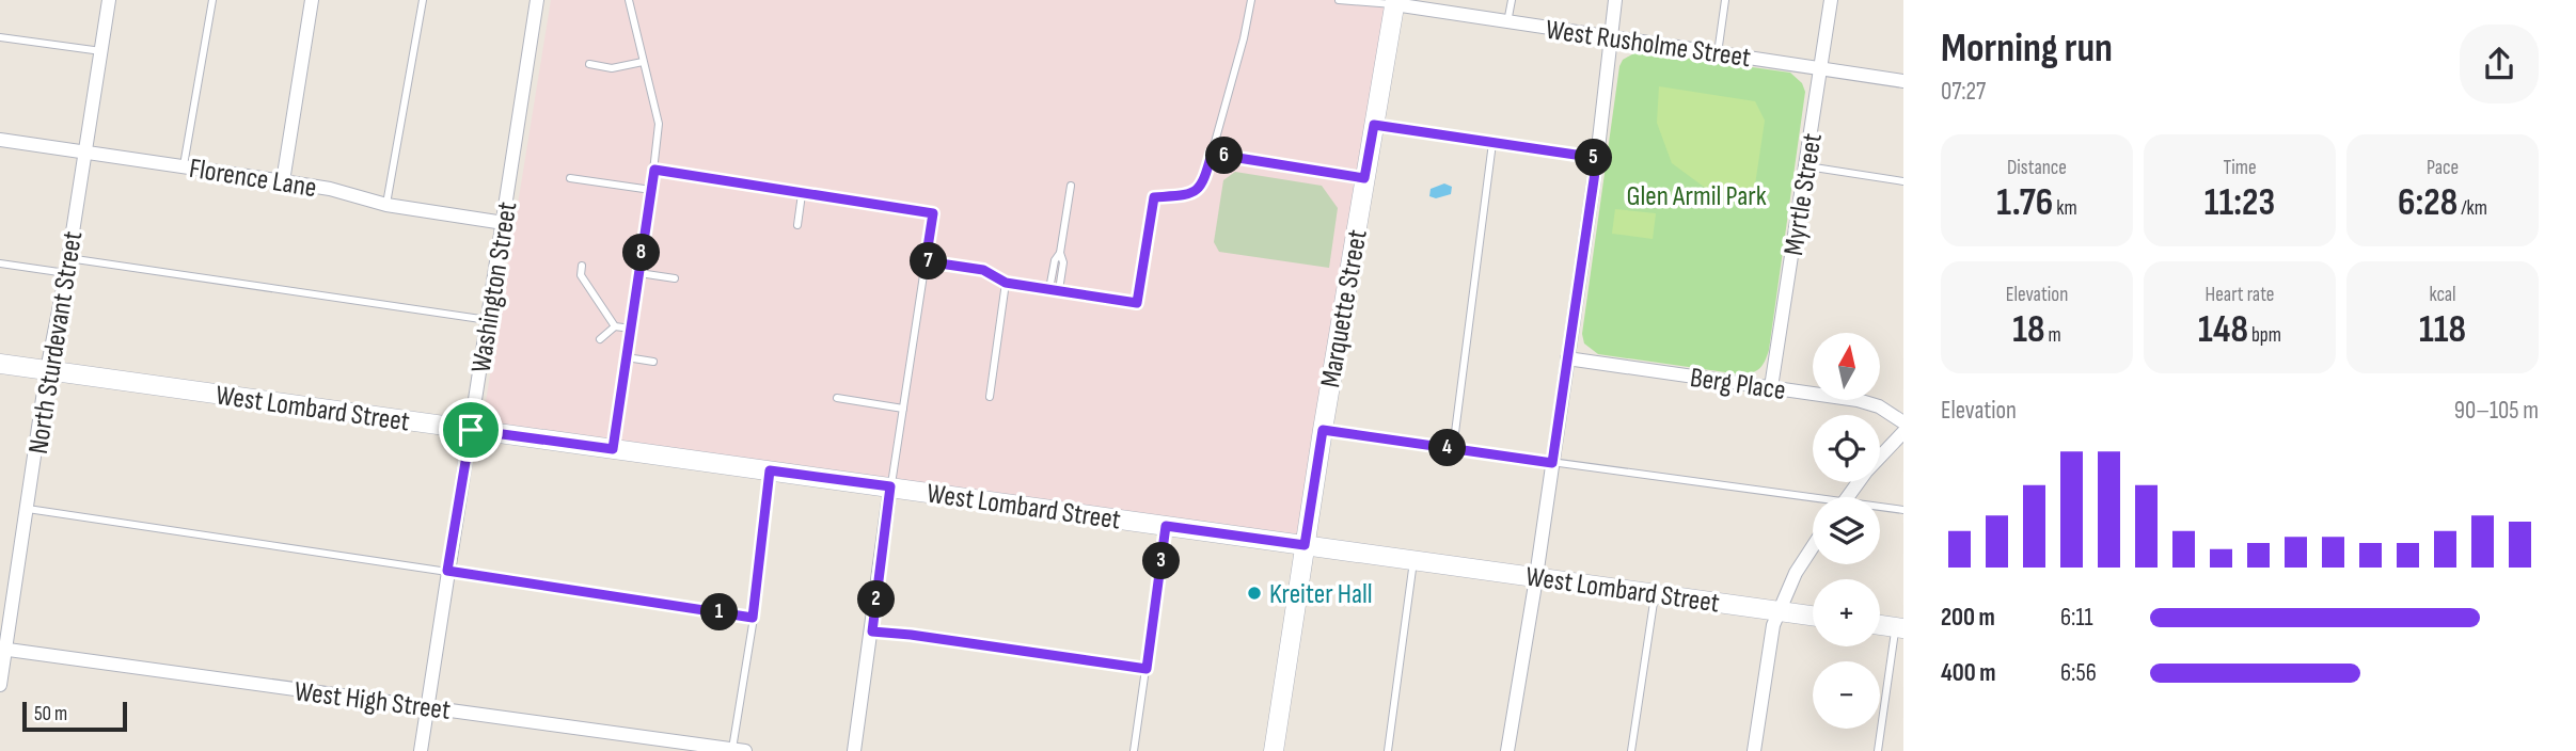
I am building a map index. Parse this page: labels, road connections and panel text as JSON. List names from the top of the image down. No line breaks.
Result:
{"streets":{"street":["West Rusholme Street","Florence Lane","Myrtle Street","Washington Street","Marquette Street","North Sturdevant Street","Berg Place","West Lombard Street","West High Street"]},"crossings":[["West Rusholme Street","Myrtle Street"],["West Rusholme Street","Marquette Street"],["Florence Lane","Washington Street"],["Florence Lane","North Sturdevant Street"],["Myrtle Street","Berg Place"],["Washington Street","West Lombard Street"],["Washington Street","West High Street"],["Marquette Street","West Lombard Street"],["North Sturdevant Street","West Lombard Street"],["North Sturdevant Street","West High Street"]],"parks":["Glen Armil Park"],"places":["Kreiter Hall"],"scale_bar":"50 m","north":"top","page":{"heading":["Morning run","07:27"],"stats":[["Distance","1.76 km"],["Time","11:23"],["Pace","6:28 /km"],["Elevation","18 m"],["Heart rate","148 bpm"],["kcal","118"]],"pins":["6","5","8","7","4","3","2","1"],"map_buttons":["+","−"],"chart":["Elevation","90–105 m"],"list":[{"name":"200 m","note":"6:11"},{"name":"400 m","note":"6:56"}],"scale":"50 m"}}
